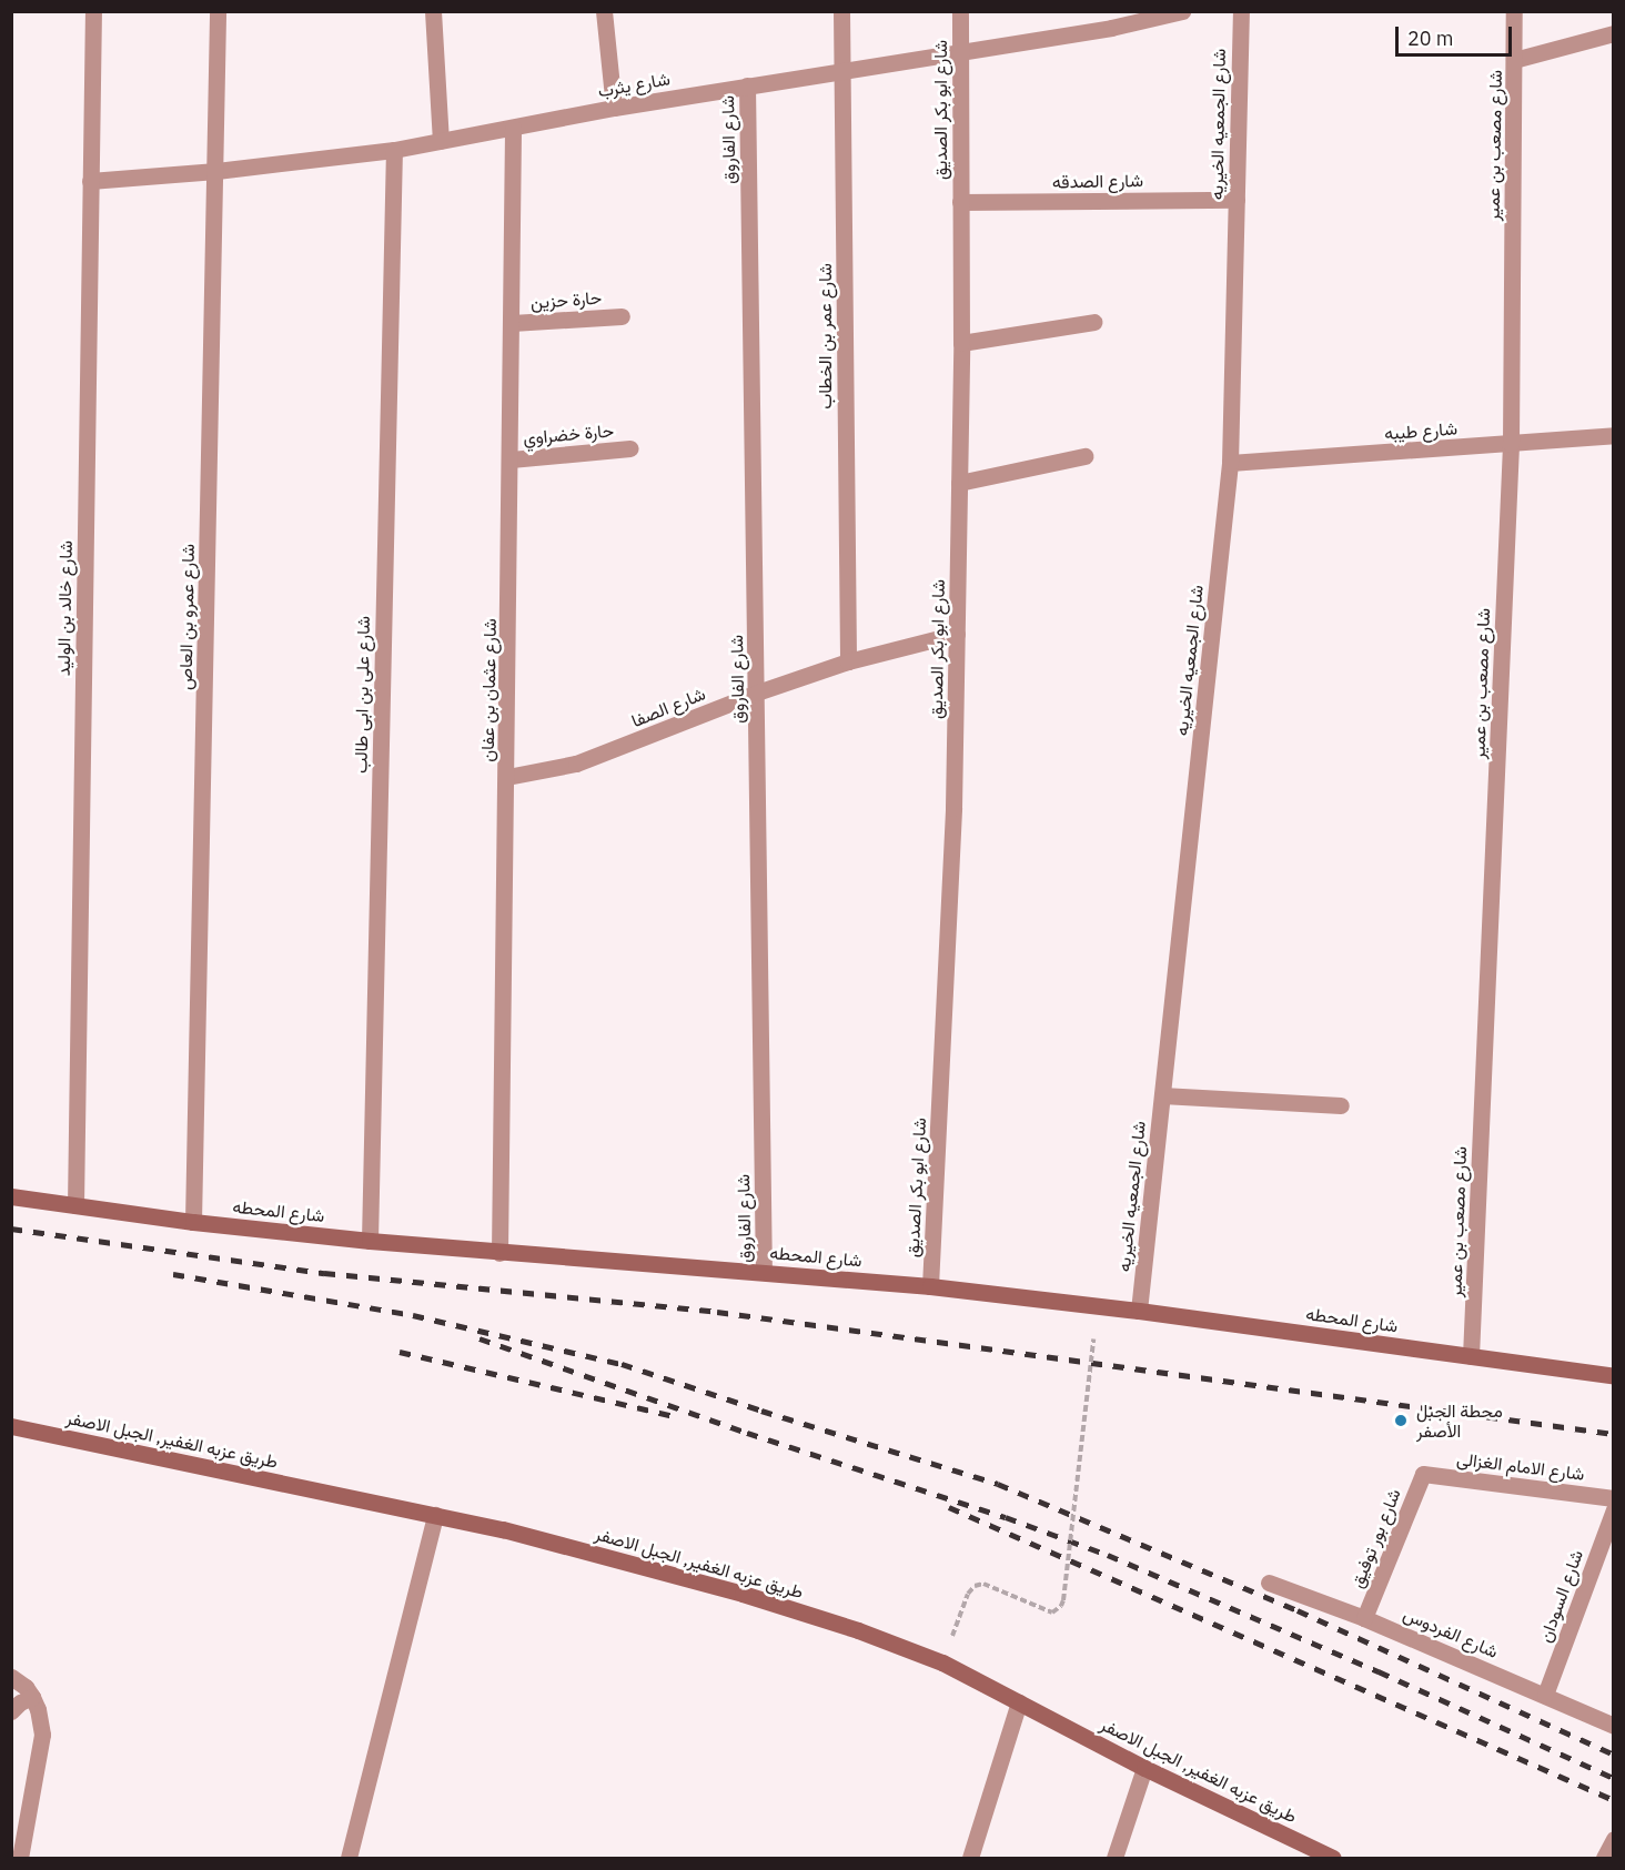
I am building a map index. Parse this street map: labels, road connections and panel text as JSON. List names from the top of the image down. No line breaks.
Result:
{"streets":{"street":["شارع يثرب","شارع ابو بكر الصديق","شارع الجمعيه الخيريه","شارع الفاروق","شارع مصعب بن عمير","شارع الصدقه","حارة حزين","شارع عمر بن الخطاب","شارع طيبه","حارة خضراوي","شارع خالد بن الوليد","شارع عمرو بن العاص","شارع عثمان بن عفان","شارع على بن ابى طالب","شارع الصفا","شارع المحطه","طريق عزبه الغفير, الجبل الاصفر","شارع الامام الغزالى","شارع بور توفيق","شارع السودان","شارع الفردوس"]},"crossings":[["شارع يثرب","شارع ابو بكر الصديق"],["شارع يثرب","شارع الفاروق"],["شارع يثرب","شارع عمر بن الخطاب"],["شارع يثرب","شارع خالد بن الوليد"],["شارع يثرب","شارع عمرو بن العاص"],["شارع يثرب","شارع عثمان بن عفان"],["شارع يثرب","شارع على بن ابى طالب"],["شارع ابو بكر الصديق","شارع الصدقه"],["شارع ابو بكر الصديق","شارع الصفا"],["شارع ابو بكر الصديق","شارع المحطه"],["شارع الجمعيه الخيريه","شارع الصدقه"],["شارع الجمعيه الخيريه","شارع طيبه"],["شارع الجمعيه الخيريه","شارع المحطه"],["شارع الفاروق","شارع الصفا"],["شارع الفاروق","شارع المحطه"],["شارع مصعب بن عمير","شارع طيبه"],["شارع مصعب بن عمير","شارع المحطه"],["حارة حزين","شارع عثمان بن عفان"],["شارع عمر بن الخطاب","شارع الصفا"],["حارة خضراوي","شارع عثمان بن عفان"],["شارع خالد بن الوليد","شارع المحطه"],["شارع عمرو بن العاص","شارع المحطه"],["شارع عثمان بن عفان","شارع الصفا"],["شارع عثمان بن عفان","شارع المحطه"],["شارع على بن ابى طالب","شارع المحطه"],["شارع الامام الغزالى","شارع بور توفيق"],["شارع بور توفيق","شارع الفردوس"],["شارع السودان","شارع الفردوس"]],"places":["محطة الجبل الأصفر"],"scale_bar":"20 m"}
